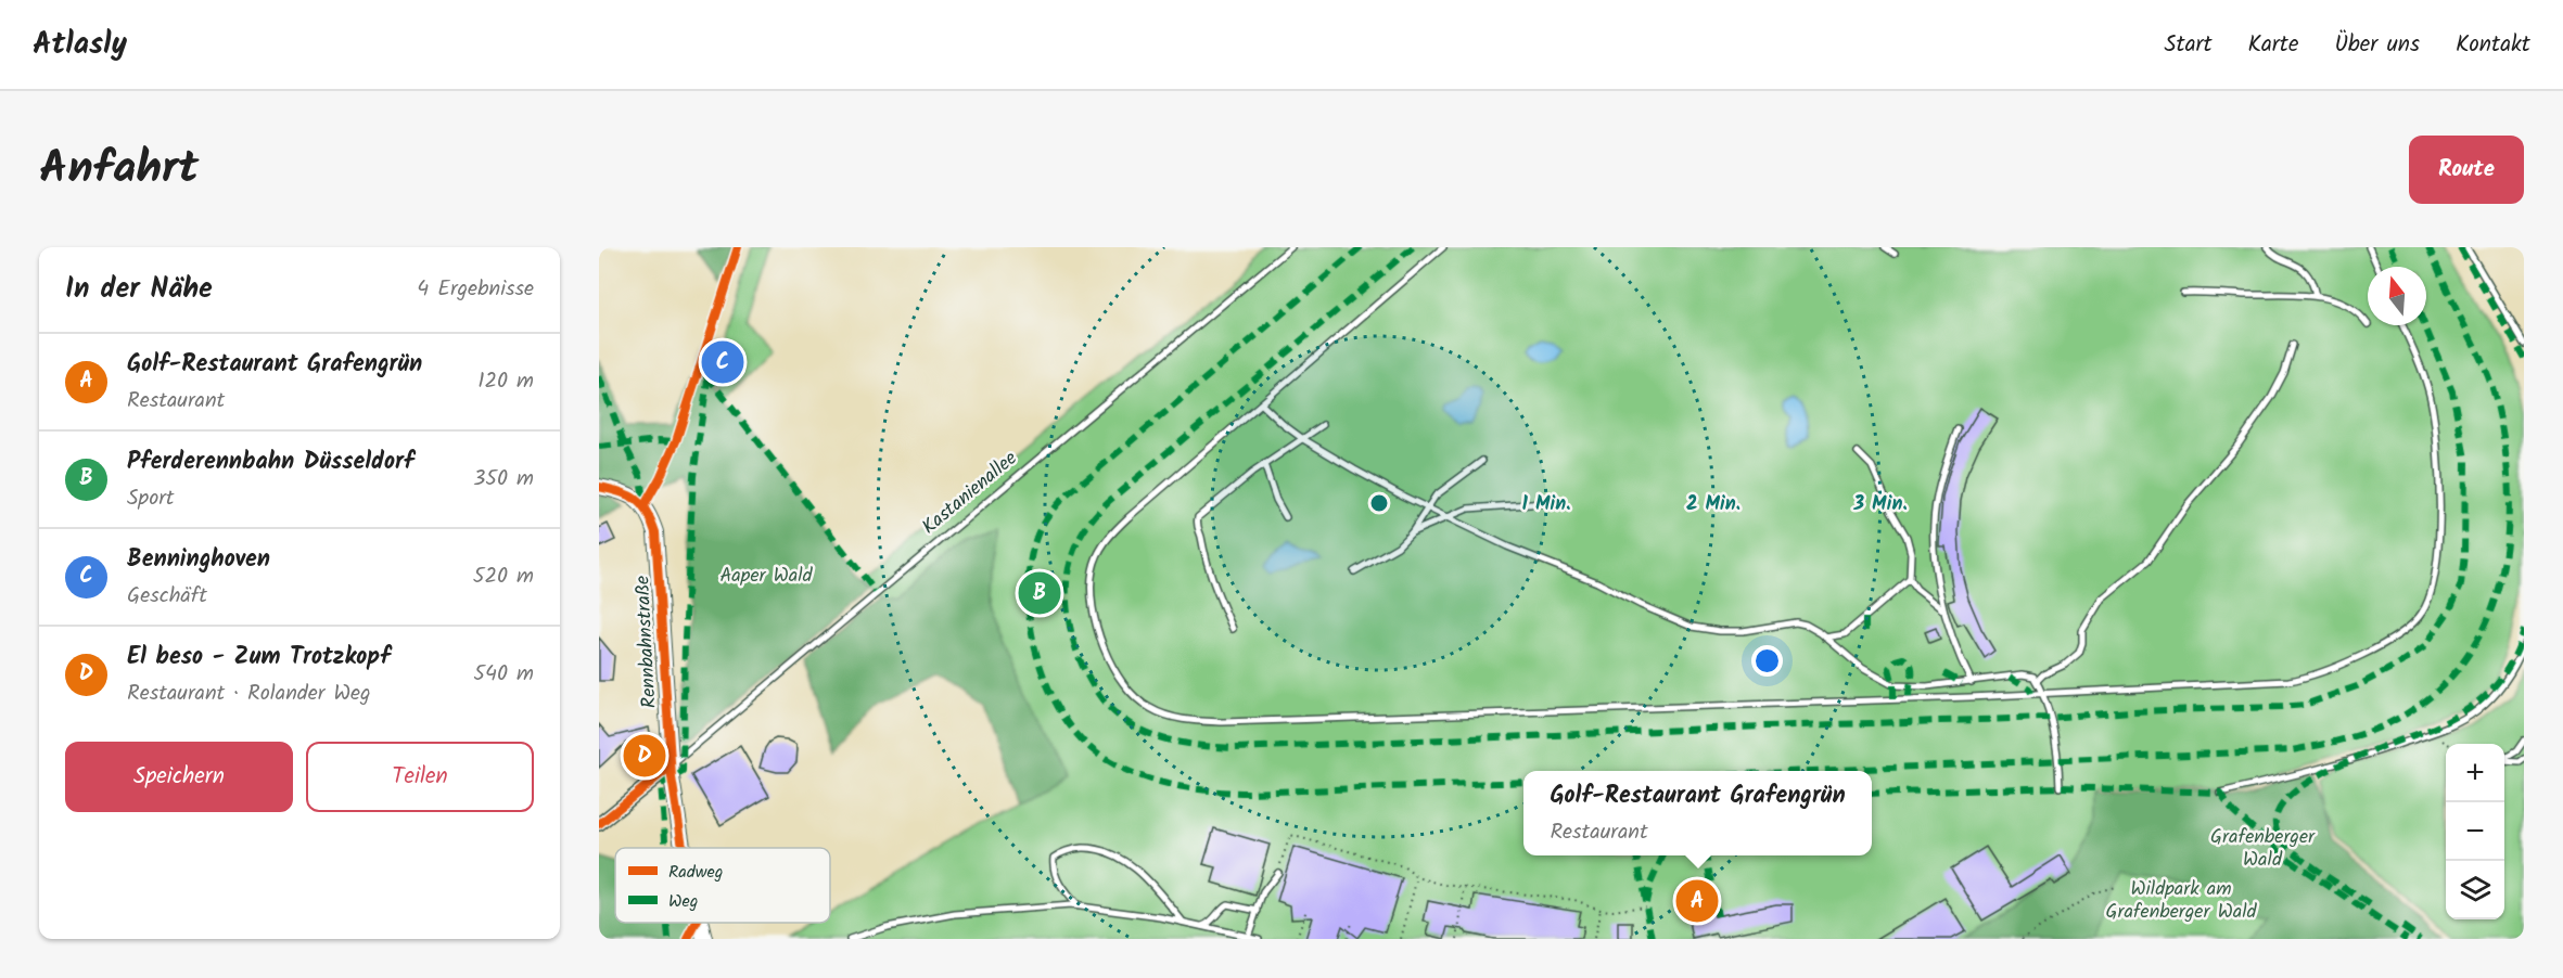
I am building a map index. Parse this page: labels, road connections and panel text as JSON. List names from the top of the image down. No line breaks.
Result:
{"streets":{"street":["Rennbahnstraße"],"lane":["Kastanienallee"]},"crossings":[["Kastanienallee","Rennbahnstraße"]],"parks":["Aaper Wald","Grafenberger Wald","Wildpark am Grafenberger Wald"],"legend":["Radweg","Weg"],"north":"top","page":{"header":"Atlasly","nav":["Start","Karte","Über uns","Kontakt"],"title":"Anfahrt","buttons":["Route",["Speichern","Teilen"]],"heading":["In der Nähe","4 Ergebnisse"],"list":[{"mark":"A","name":"Golf-Restaurant Grafengrün","note":"Restaurant","value":"120 m"},{"mark":"B","name":"Pferderennbahn Düsseldorf","note":"Sport","value":"350 m"},{"mark":"C","name":"Benninghoven","note":"Geschäft","value":"520 m"},{"mark":"D","name":"El beso - Zum Trotzkopf","note":"Restaurant · Rolander Weg","value":"540 m"}],"pins":["C","B","D","A"],"map_buttons":["+","−"],"popup":["Golf-Restaurant Grafengrün","Restaurant"]},"rings":["1 Min.","2 Min.","3 Min."]}
